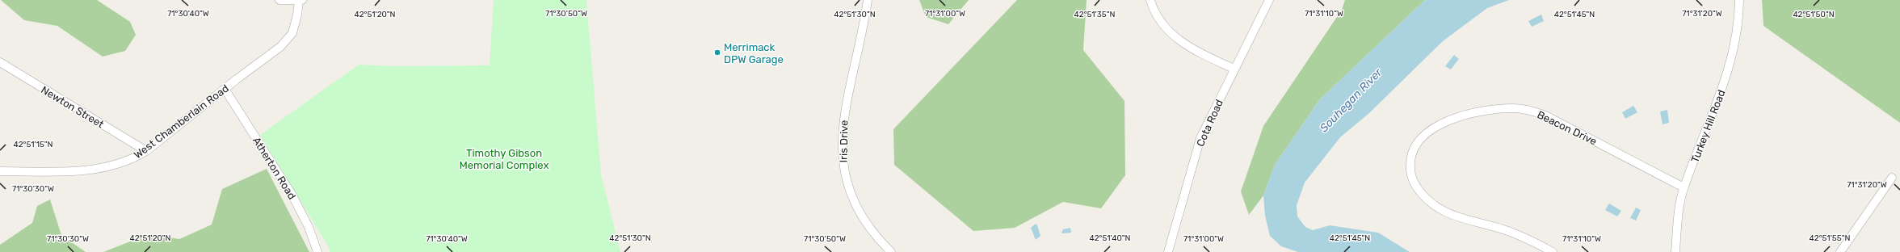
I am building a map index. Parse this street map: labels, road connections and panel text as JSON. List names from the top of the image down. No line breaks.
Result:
{"streets":{"street":["Newton Street","West Chamberlain Road","Cota Road","Turkey Hill Road","Beacon Drive","Iris Drive","Atherton Road"]},"crossings":[["Newton Street","West Chamberlain Road"],["West Chamberlain Road","Atherton Road"],["Turkey Hill Road","Beacon Drive"]],"water":["Souhegan River"],"parks":["Timothy Gibson Memorial Complex"],"places":["Merrimack DPW Garage"],"coordinates":["71°30'40\"W","71°30'50\"W","71°31'00\"W","71°31'10\"W","71°31'20\"W","42°51'45\"N","42°51'50\"N","42°51'20\"N","42°51'30\"N","42°51'35\"N","42°51'15\"N","71°30'30\"W","42°51'40\"N","42°51'55\"N"]}
